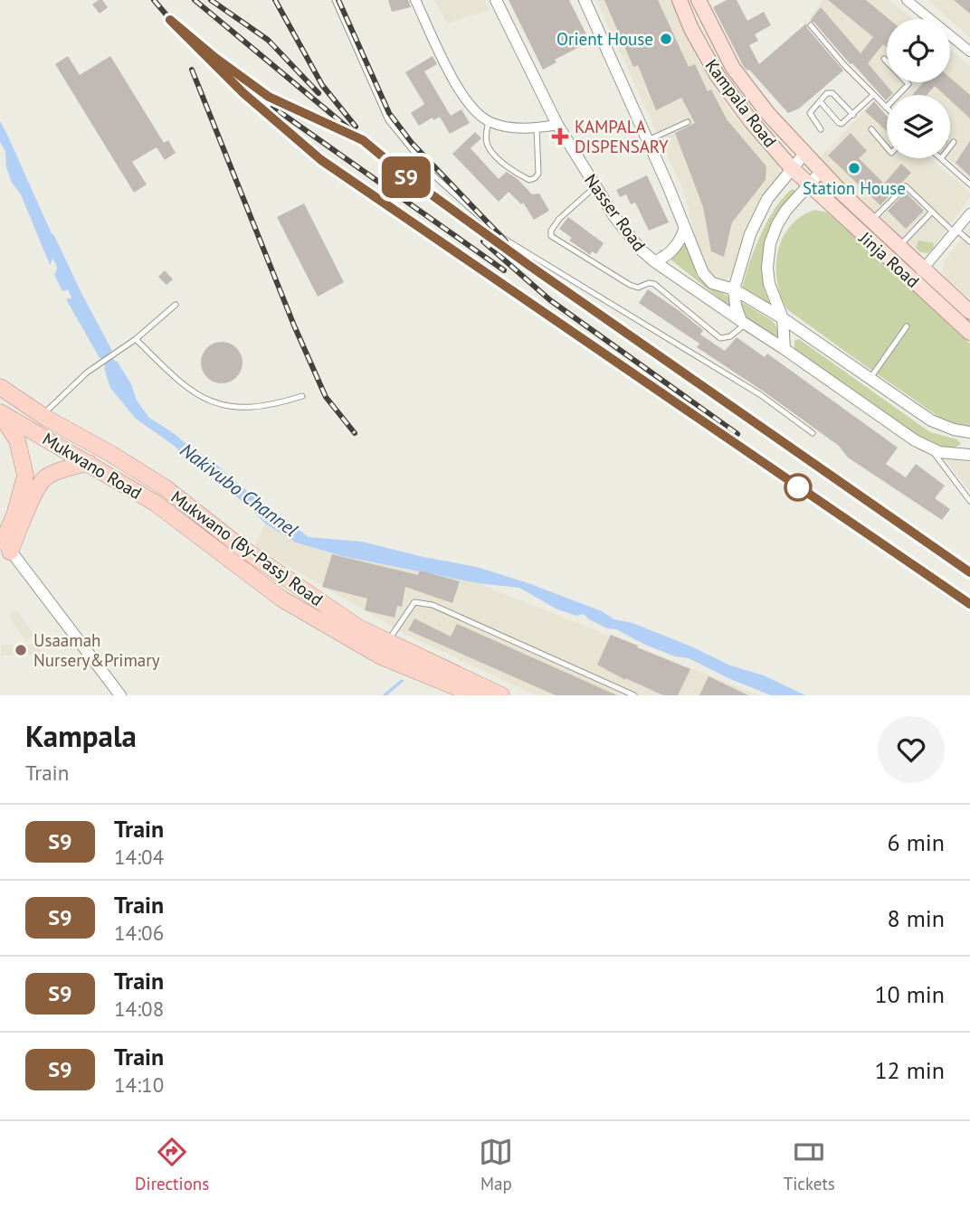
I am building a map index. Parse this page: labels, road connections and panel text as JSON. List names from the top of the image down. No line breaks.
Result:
{"streets":{"highway":["Mukwano Road","Mukwano (By-Pass) Road"],"main road":["Kampala Road","Jinja Road"],"street":["Nasser Road"]},"crossings":[["Kampala Road","Jinja Road"]],"water":["Nakivubo Channel"],"places":{"other":["Orient House","Station House","Usaamah Nursery&Primary"],"health":["KAMPALA DISPENSARY"]},"page":{"on_map":"S9","heading":["Kampala","Train"],"list":[{"mark":"S9","name":"Train","note":"14:04","value":"6 min"},{"mark":"S9","name":"Train","note":"14:06","value":"8 min"},{"mark":"S9","name":"Train","note":"14:08","value":"10 min"},{"mark":"S9","name":"Train","note":"14:10","value":"12 min"}],"tabs":["Directions","Map","Tickets"]}}
